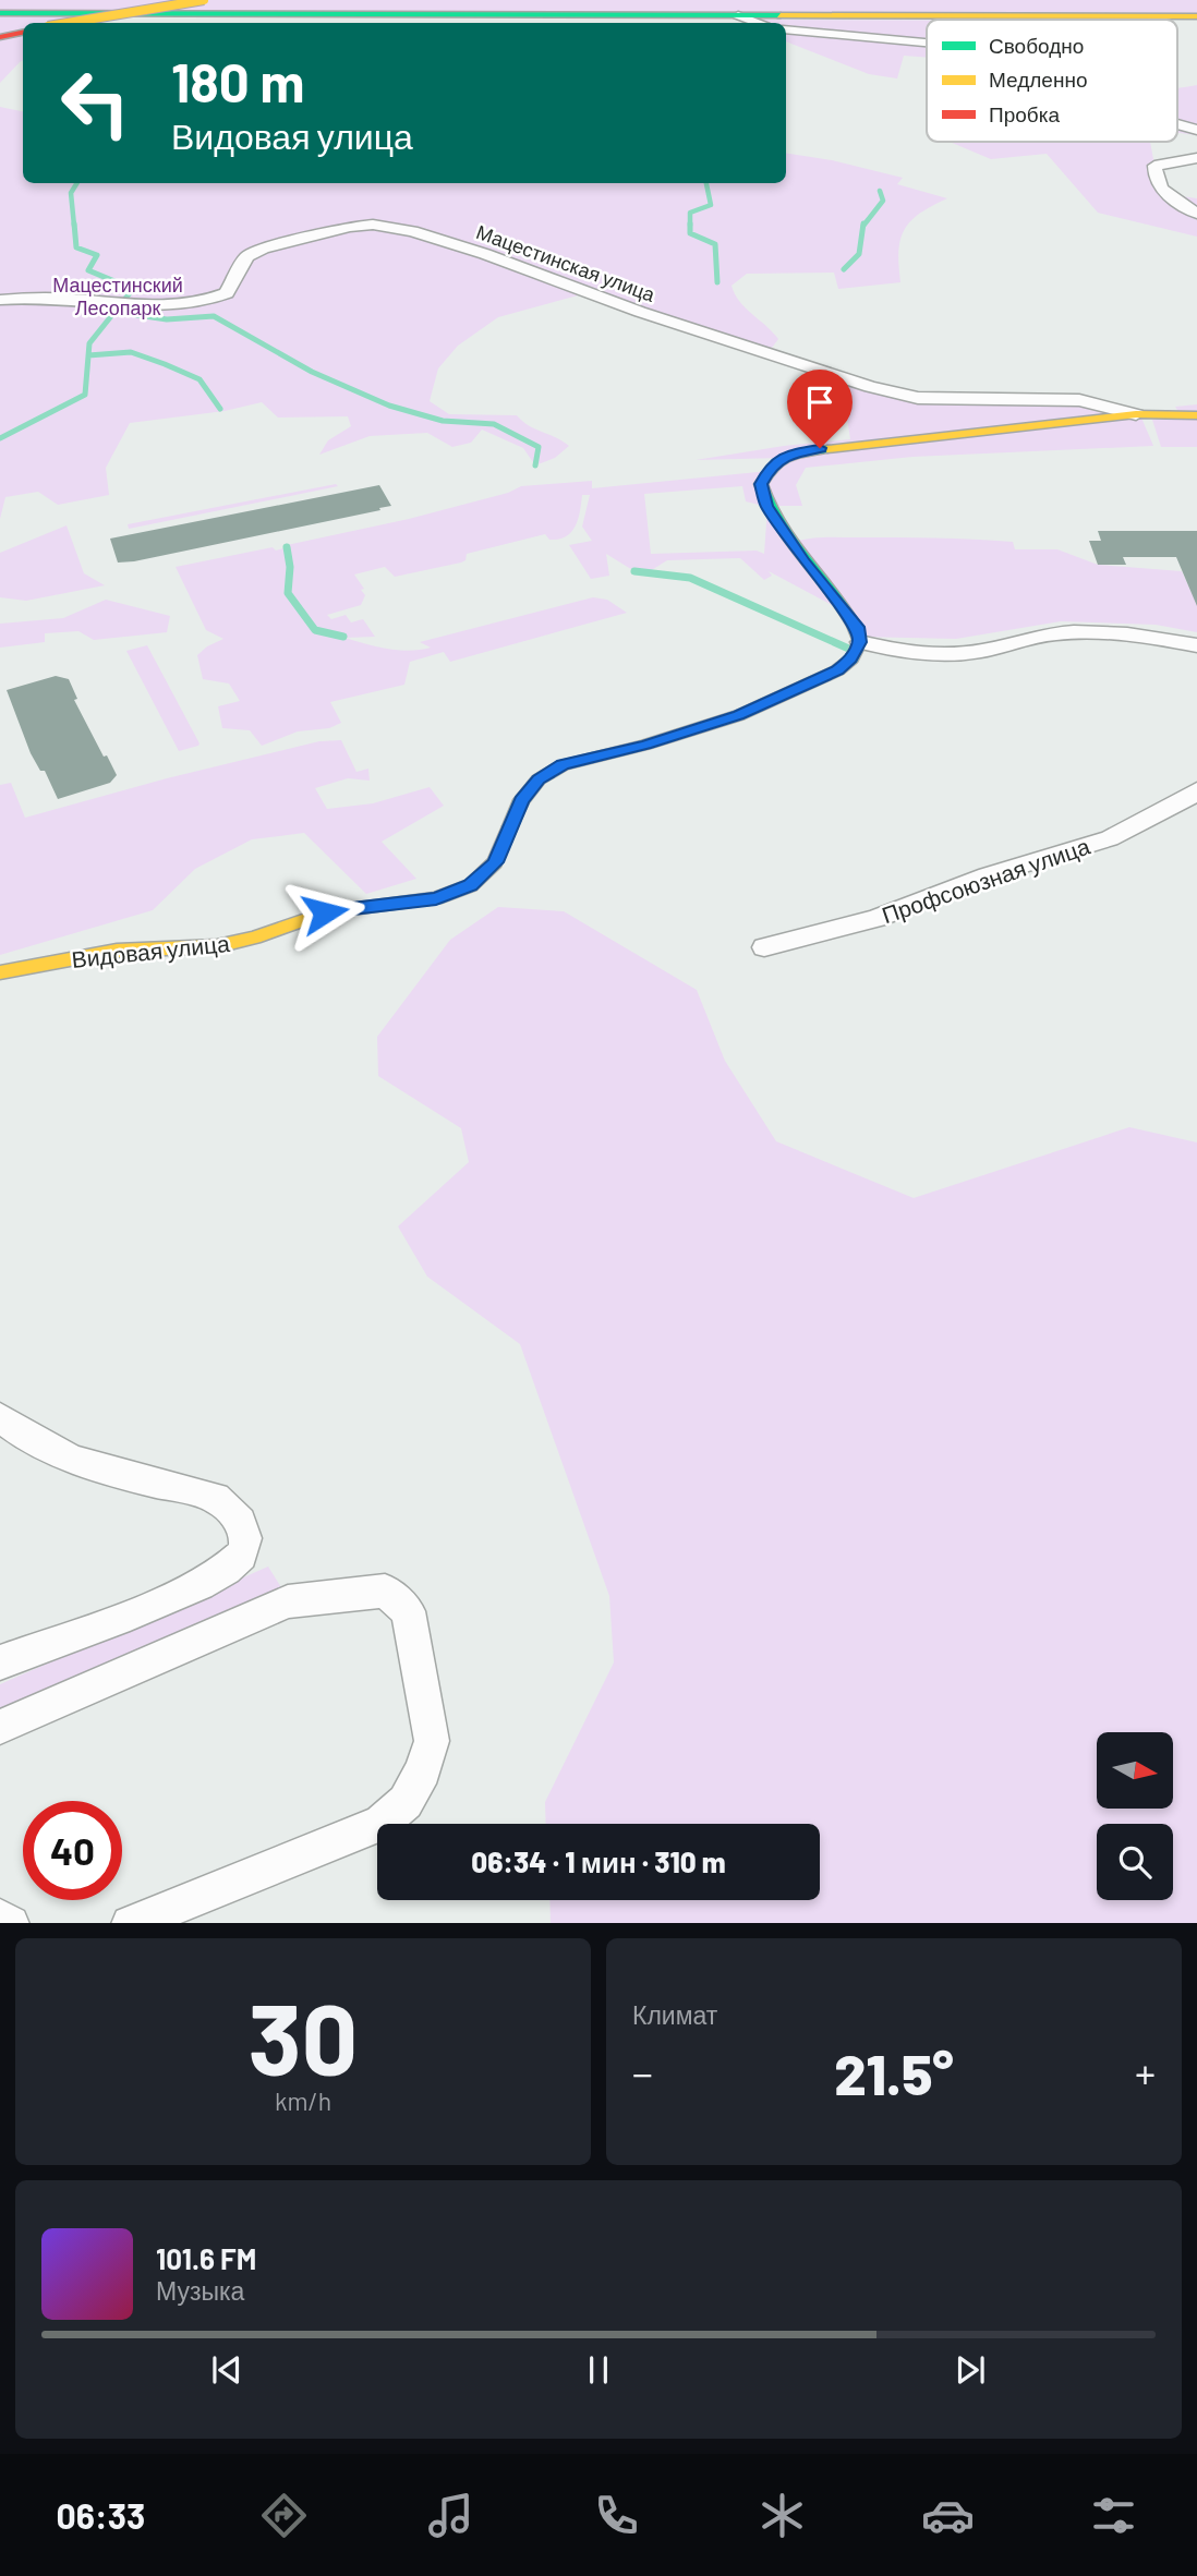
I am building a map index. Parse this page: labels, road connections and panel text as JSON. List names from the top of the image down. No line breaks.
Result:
{"streets":{"main road":["Мацестинская улица","Видовая улица"],"street":["Профсоюзная улица"]},"crossings":[["Мацестинская улица","Видовая улица"]],"parks":["Мацестинский Лесопарк"],"legend":["Свободно","Медленно","Пробка"],"north":"right","page":{"turn":["180 m","Видовая улица"],"limit":"40","trip":"06:34 · 1 мин · 310 m","tile":[["30","km/h"],"Климат"],"heat":["−","21.5°","+"],"song":["101.6 FM","Музыка"],"tabs":"06:33"}}
